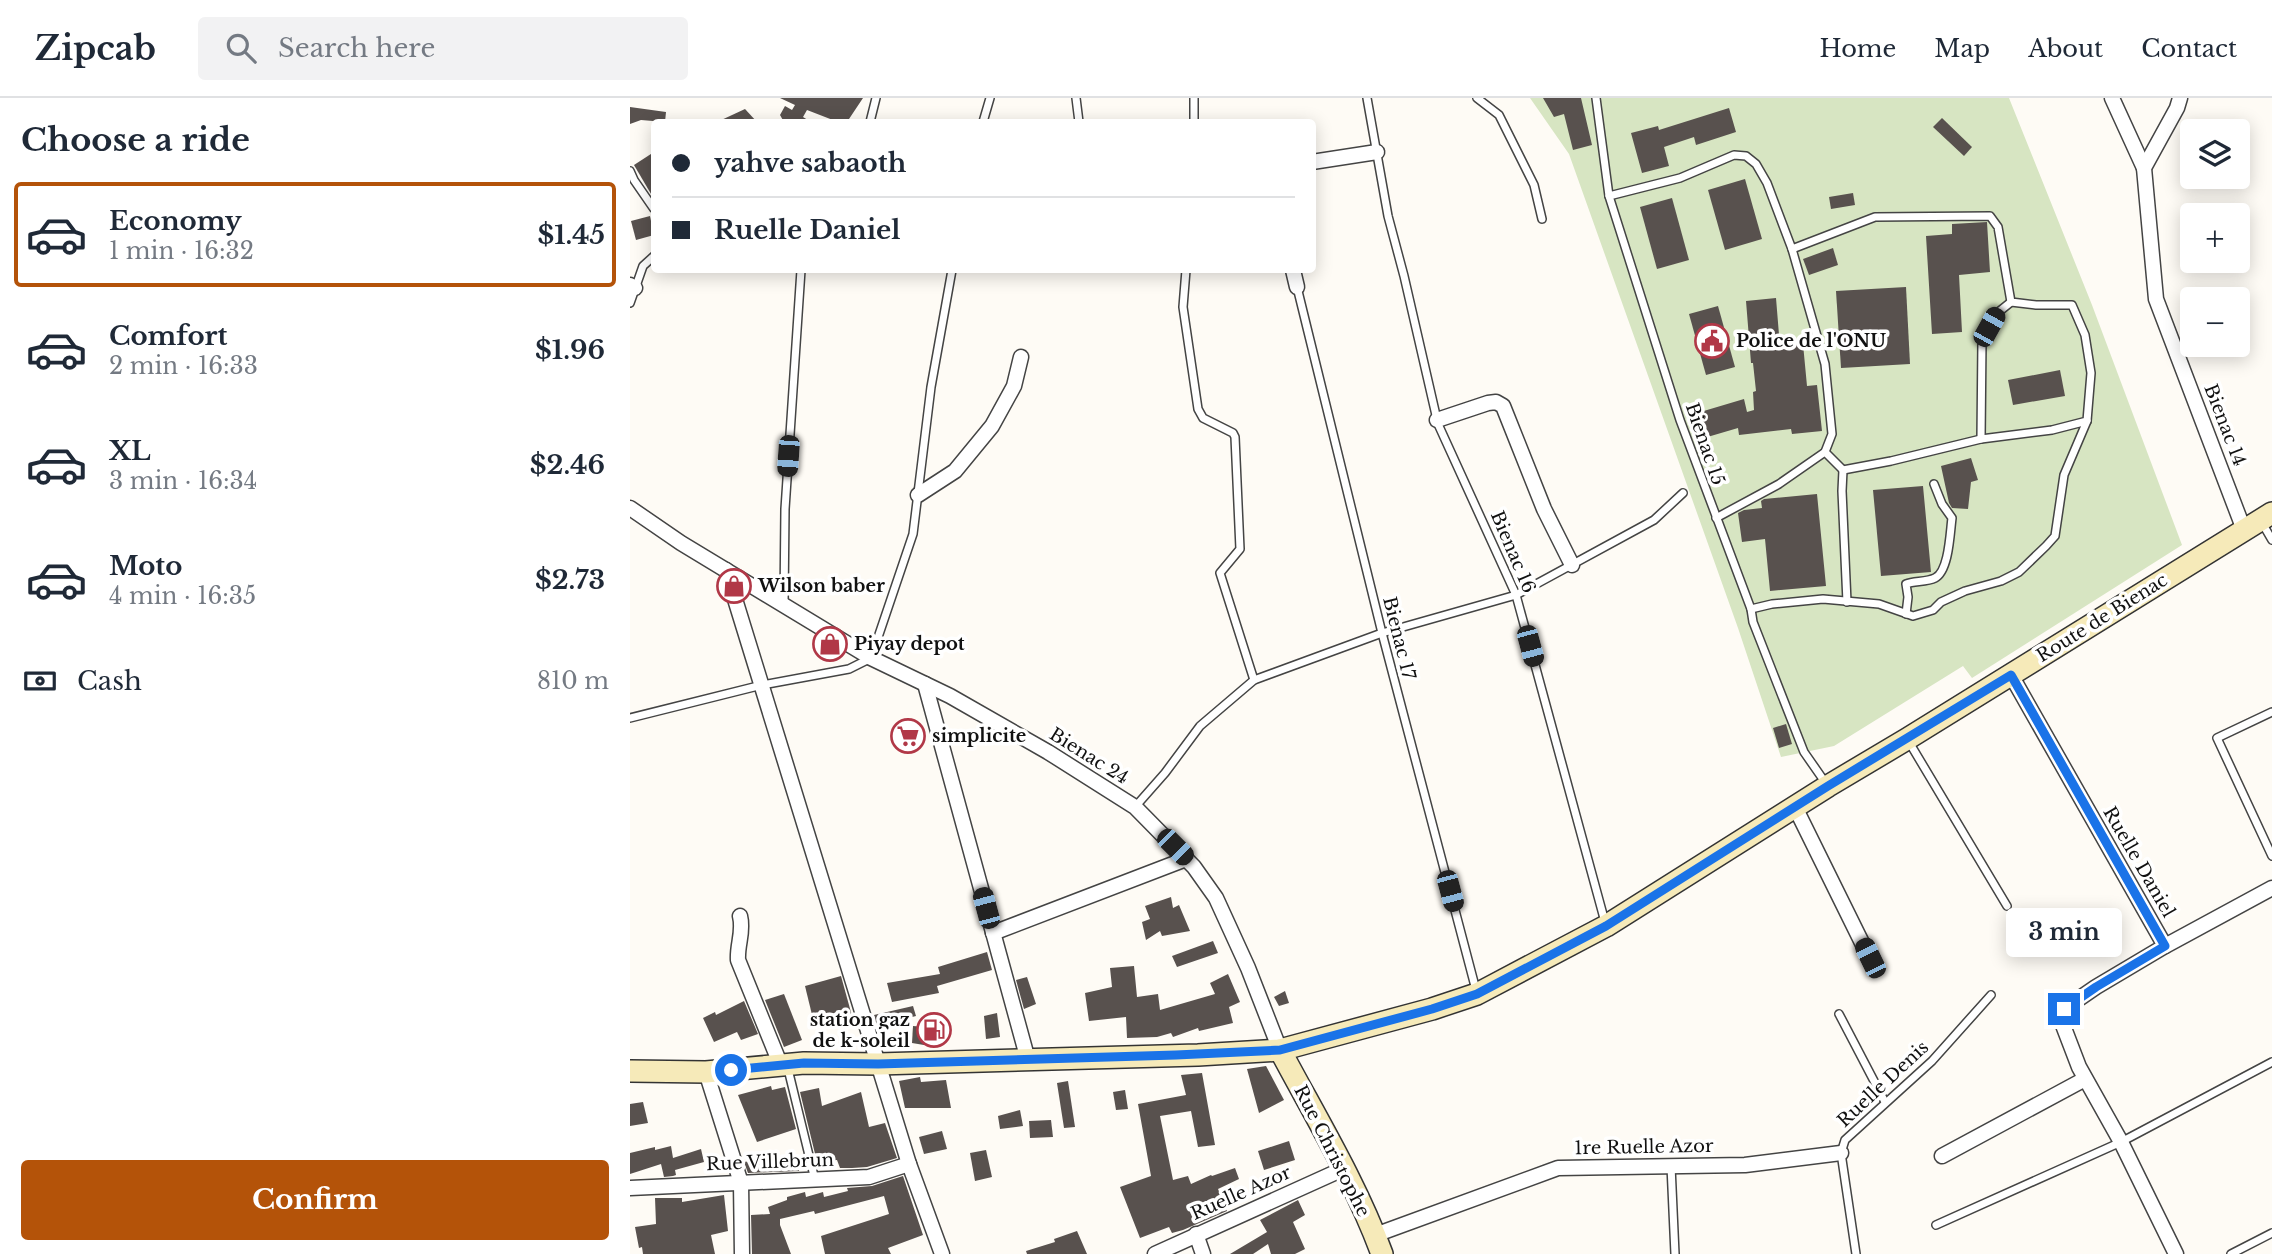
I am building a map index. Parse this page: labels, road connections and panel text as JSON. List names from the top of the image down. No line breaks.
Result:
{"streets":{"main road":["Route de Bienac","Rue Christophe"],"street":["Bienac 14","Bienac 24","Ruelle Daniel","1re Ruelle Azor","Rue Villebrun","Ruelle Azor"],"lane":["Bienac 15","Bienac 16","Bienac 17","Ruelle Denis"]},"crossings":[["Bienac 14","Route de Bienac"],["Bienac 15","Route de Bienac"],["Bienac 16","Route de Bienac"],["Route de Bienac","Bienac 17"],["Route de Bienac","Bienac 24"],["Route de Bienac","Ruelle Daniel"],["Route de Bienac","Rue Christophe"],["Bienac 24","Rue Christophe"],["Ruelle Denis","1re Ruelle Azor"],["1re Ruelle Azor","Rue Christophe"],["Rue Christophe","Ruelle Azor"]],"places":{"public building":["Police de l'ONU"],"shop":["Wilson baber","Piyay depot"],"supermarket":["simplicite"],"fuel station":["station gaz de k-soleil"]},"page":{"header":"Zipcab","search":"Search here","nav":["Home","Map","About","Contact"],"heading":"Choose a ride","map_buttons":["+","−"],"banner":["yahve sabaoth","Ruelle Daniel"],"list":[{"name":"Economy","note":"1 min · 16:32","value":"$1.45"},{"name":"Comfort","note":"2 min · 16:33","value":"$1.96"},{"name":"XL","note":"3 min · 16:34","value":"$2.46"},{"name":"Moto","note":"4 min · 16:35","value":"$2.73"}],"pay":["Cash","810 m"],"bubble":"3 min","buttons":"Confirm"}}
